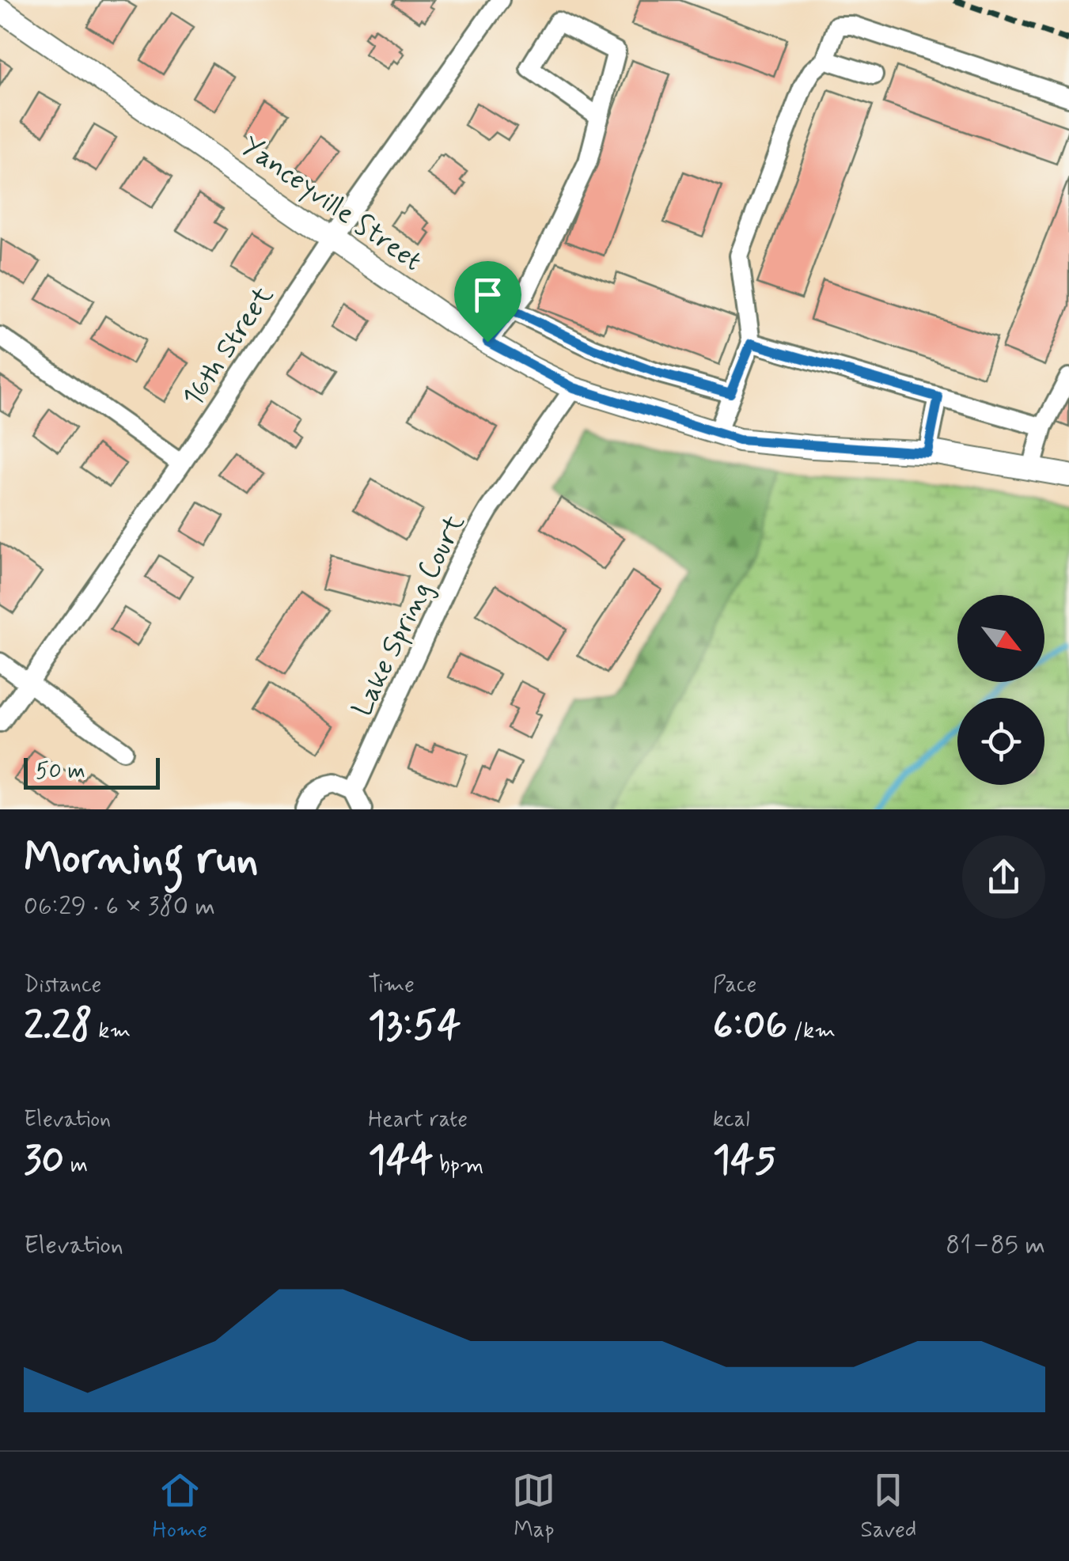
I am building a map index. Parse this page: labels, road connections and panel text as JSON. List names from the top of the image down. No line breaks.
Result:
{"streets":{"main road":["Yanceyville Street"],"street":["16th Street","Lake Spring Court"]},"crossings":[["Yanceyville Street","16th Street"],["Yanceyville Street","Lake Spring Court"]],"scale_bar":"50 m","north":"bottom right","page":{"scale":"50 m","heading":["Morning run","06:29 · 6 × 380 m"],"stats":[["Distance","2.28 km"],["Time","13:54"],["Pace","6:06 /km"],["Elevation","30 m"],["Heart rate","144 bpm"],["kcal","145"]],"chart":["Elevation","81–85 m"],"tabs":["Home","Map","Saved"]}}
